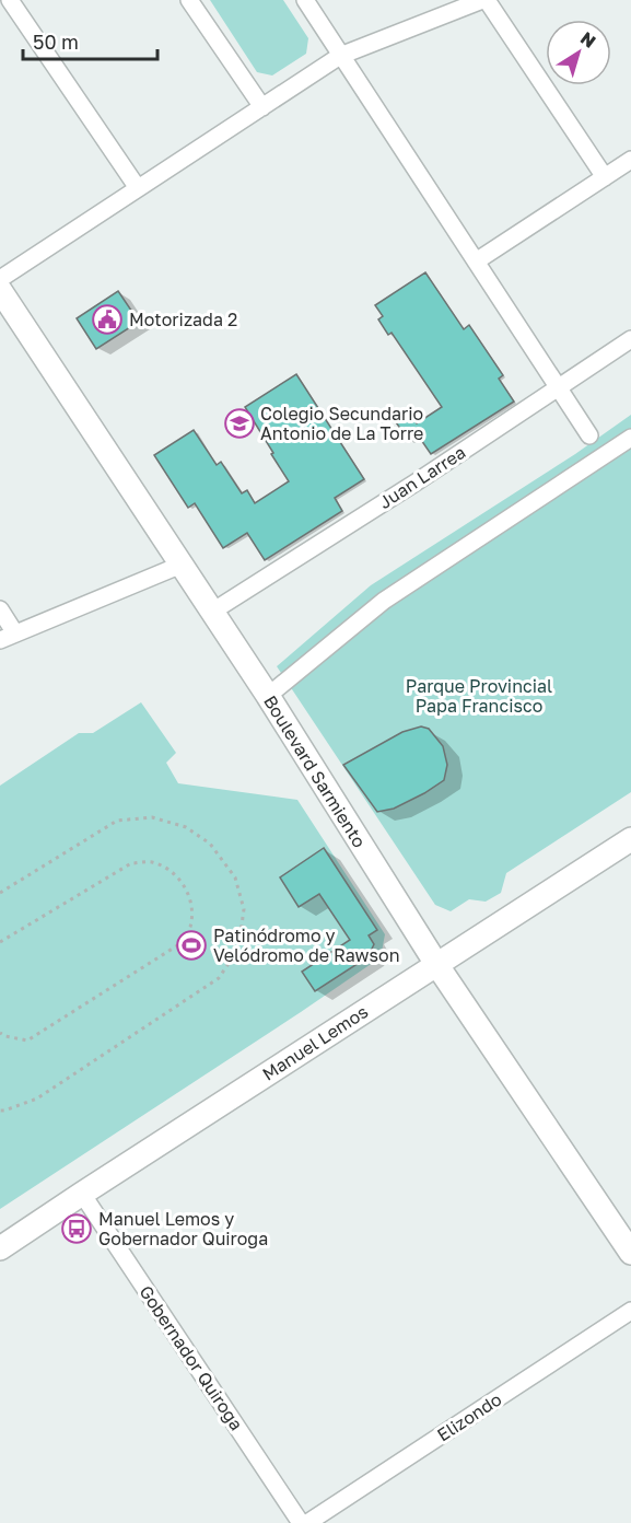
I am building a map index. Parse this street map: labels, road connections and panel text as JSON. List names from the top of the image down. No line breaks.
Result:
{"streets":{"street":["Juan Larrea","Boulevard Sarmiento","Manuel Lemos","Gobernador Quiroga","Elizondo"]},"crossings":[["Juan Larrea","Boulevard Sarmiento"],["Boulevard Sarmiento","Manuel Lemos"],["Manuel Lemos","Gobernador Quiroga"]],"parks":["Parque Provincial Papa Francisco"],"places":{"public building":["Motorizada 2"],"school or university":["Colegio Secundario Antonio de La Torre"],"sports":["Patinódromo y Velódromo de Rawson"],"bus stop":["Manuel Lemos y Gobernador Quiroga"]},"scale_bar":"50 m","north":"top right"}
